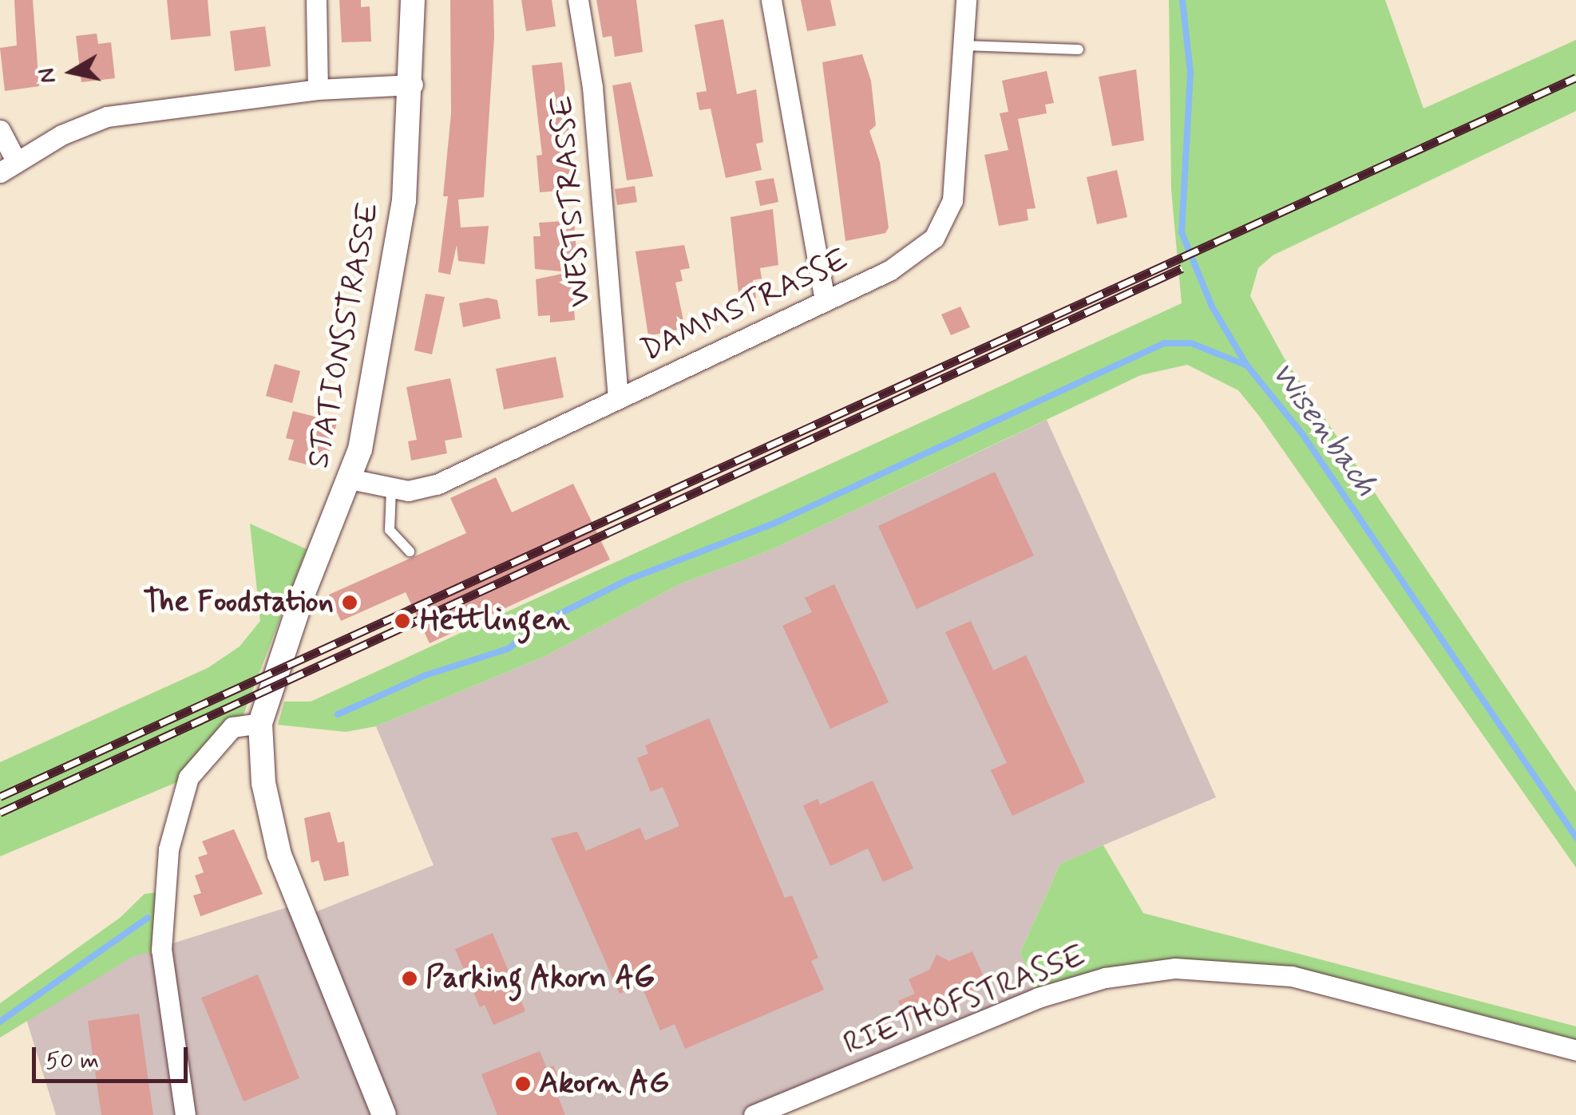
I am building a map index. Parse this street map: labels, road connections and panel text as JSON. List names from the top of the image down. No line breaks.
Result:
{"streets":{"street":["WESTSTRASSE","DAMMSTRASSE","STATIONSSTRASSE","RIETHOFSTRASSE"]},"crossings":[["WESTSTRASSE","DAMMSTRASSE"],["DAMMSTRASSE","STATIONSSTRASSE"]],"water":["Wisenbach"],"places":["The Foodstation","Hettlingen","Parking Akorn AG","Akorn AG"],"scale_bar":"50 m","north":"left"}
